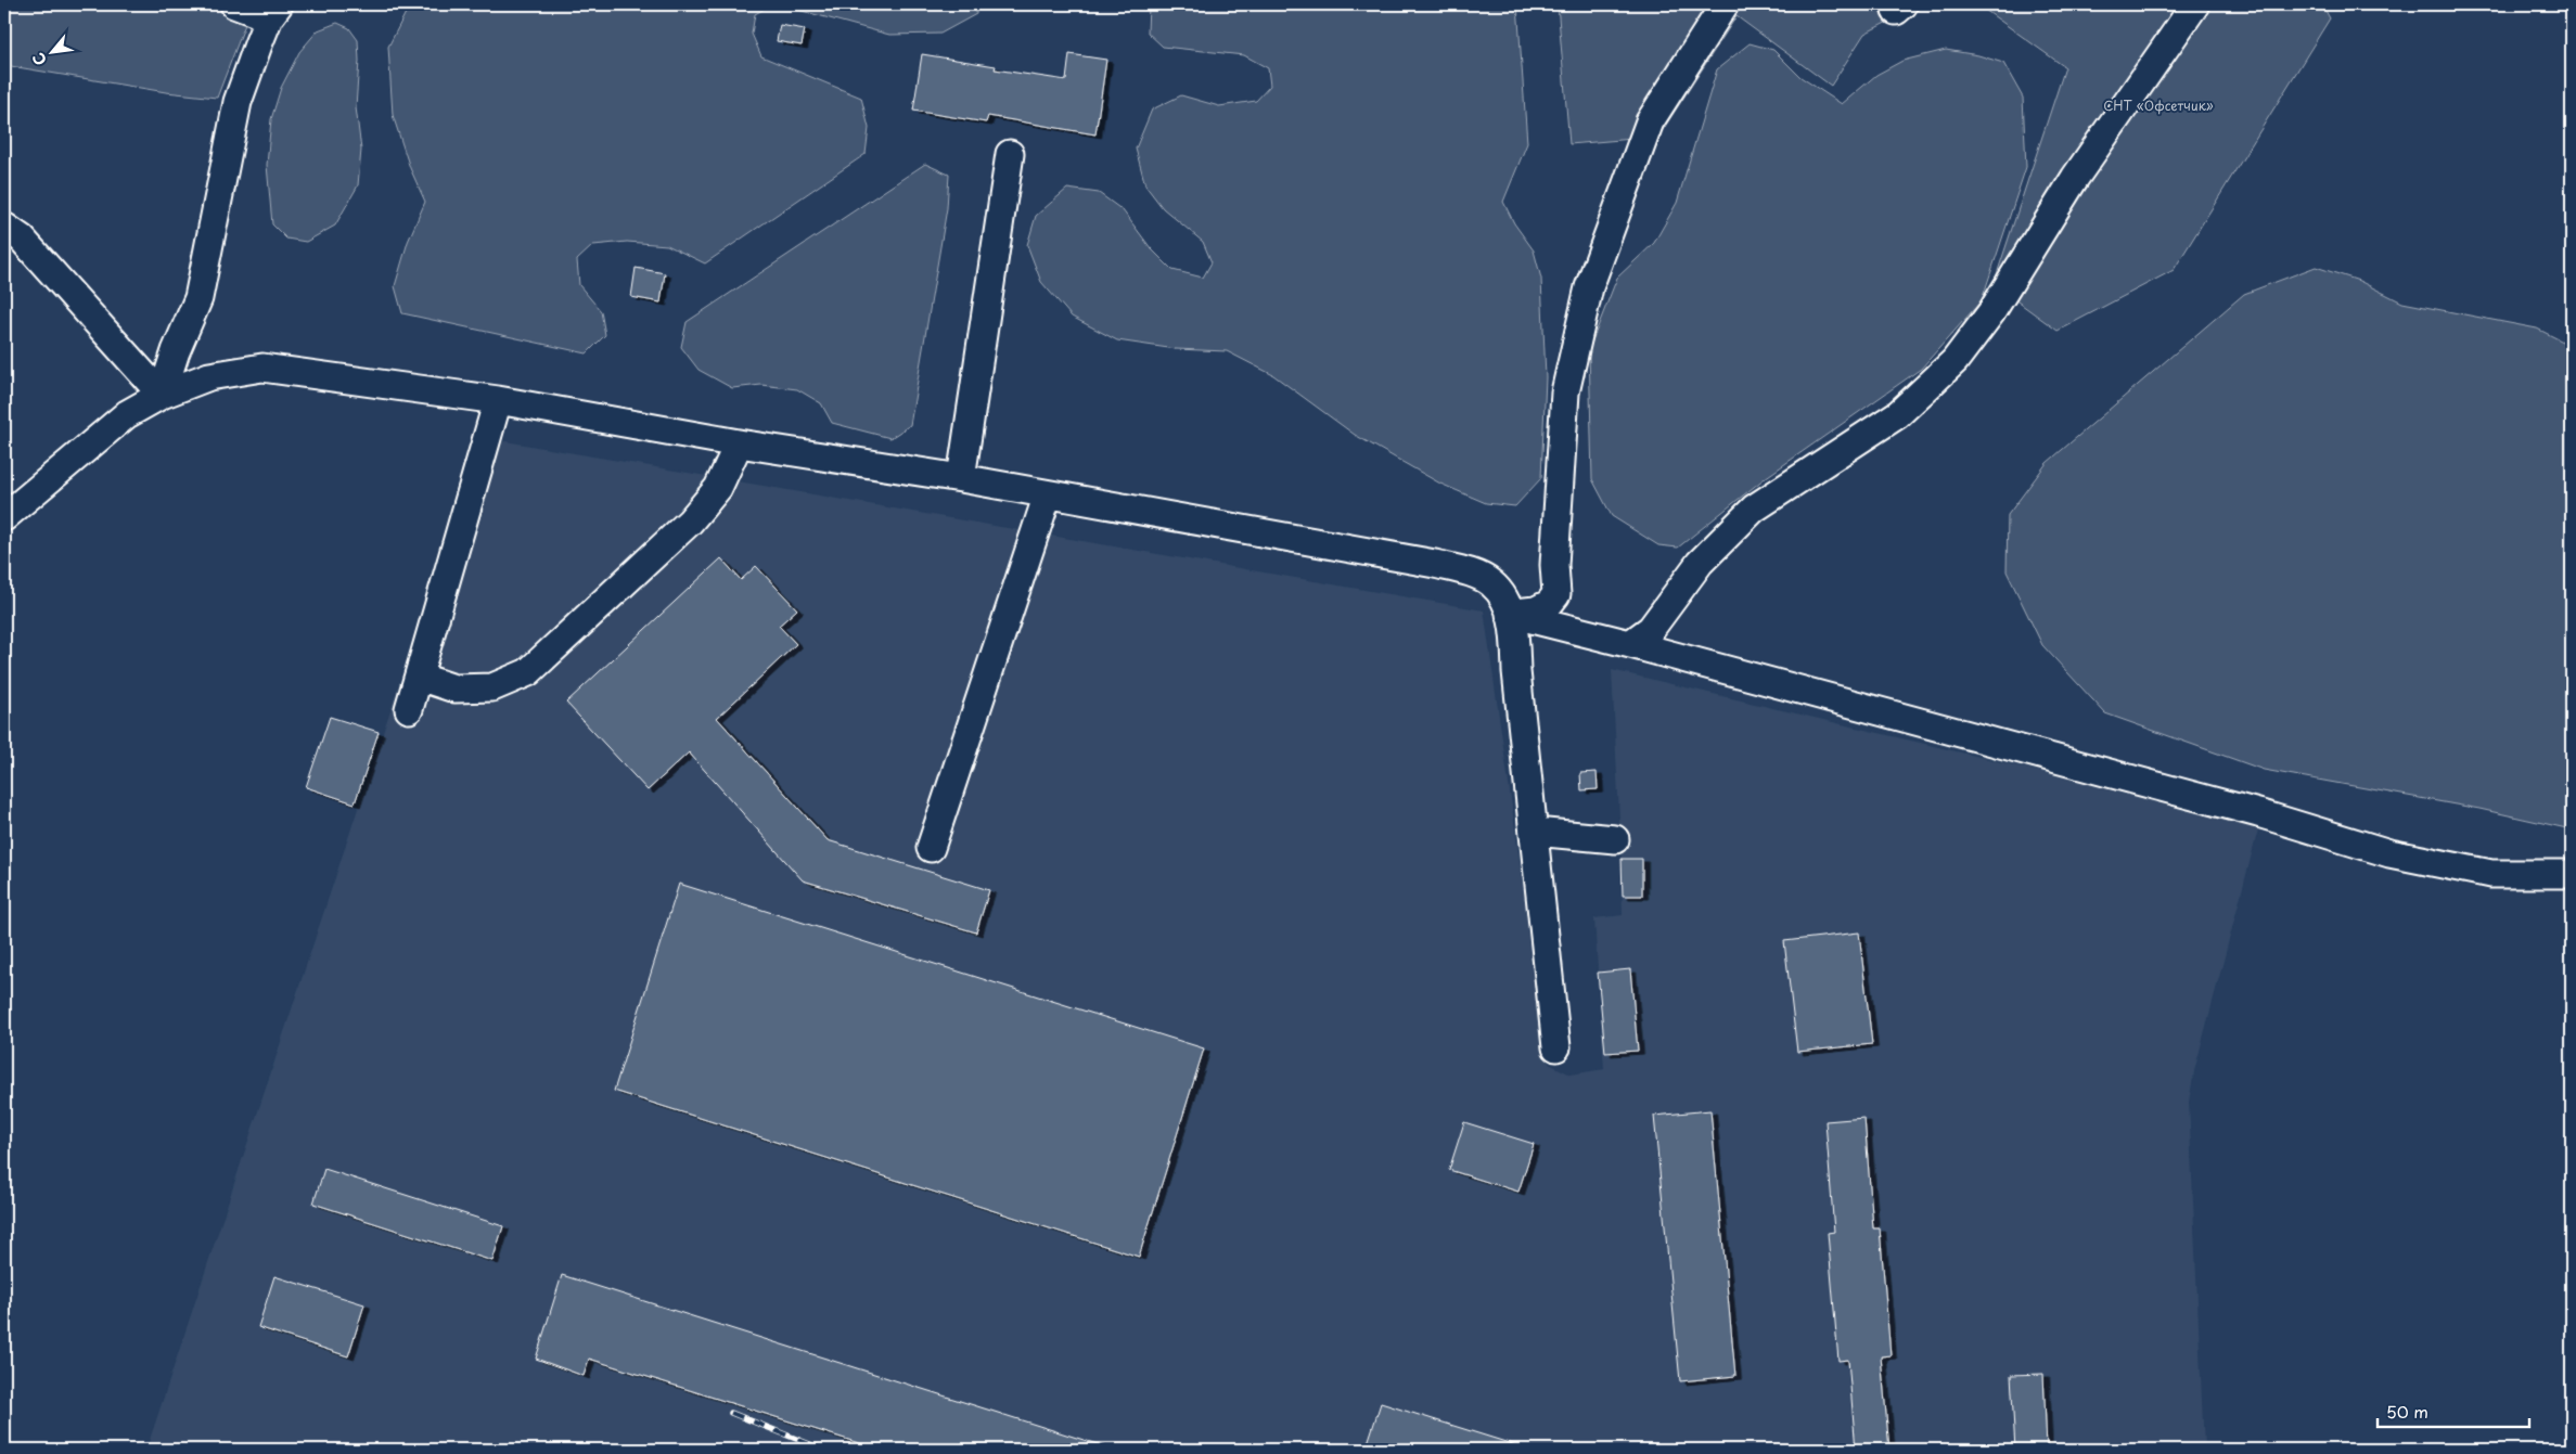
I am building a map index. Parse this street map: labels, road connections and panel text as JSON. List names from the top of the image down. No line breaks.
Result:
{"parks":["СНТ «Офсетчик»"],"scale_bar":"50 m","north":"bottom left"}
